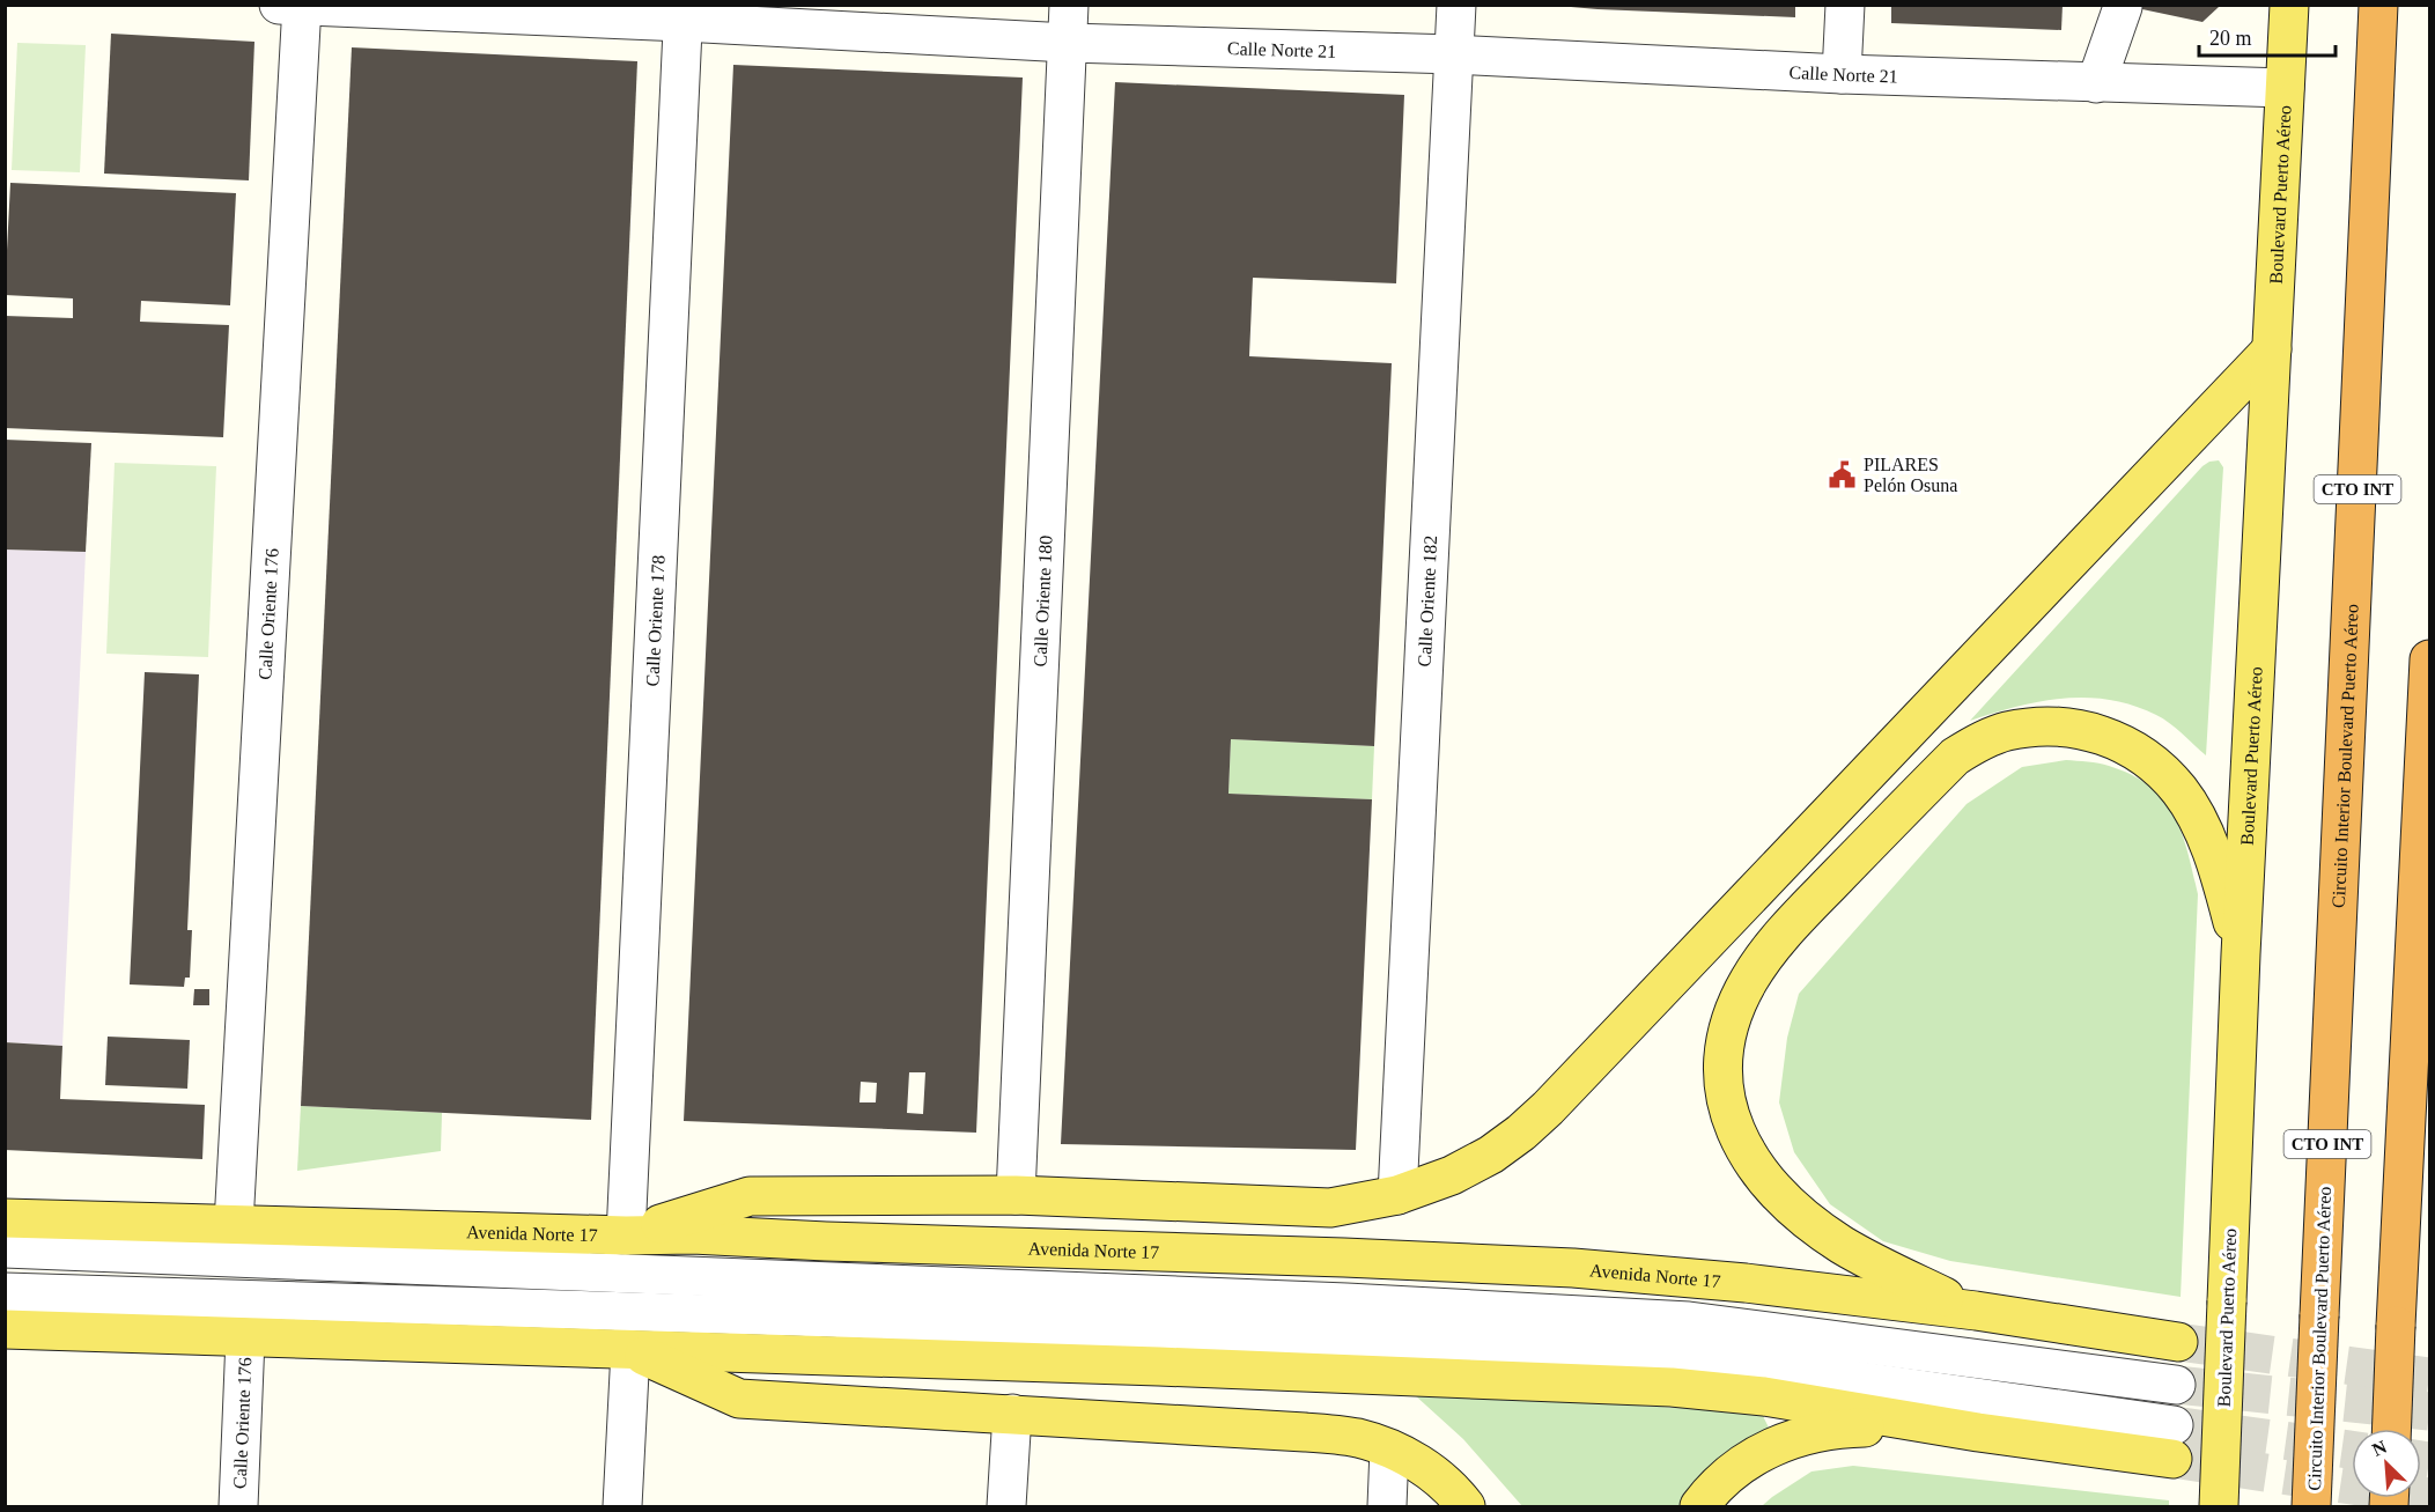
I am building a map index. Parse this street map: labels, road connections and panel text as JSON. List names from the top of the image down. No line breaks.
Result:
{"streets":{"highway":["CTO INT","Circuito Interior Boulevard Puerto Aéreo"],"main road":["Boulevard Puerto Aéreo","Avenida Norte 17"],"street":["Calle Norte 21","Calle Oriente 180","Calle Oriente 182","Calle Oriente 176","Calle Oriente 178"]},"crossings":[["Calle Norte 21","Boulevard Puerto Aéreo"],["Calle Norte 21","Calle Oriente 180"],["Calle Norte 21","Calle Oriente 182"],["Calle Norte 21","Calle Oriente 176"],["Calle Norte 21","Calle Oriente 178"],["Calle Oriente 176","Avenida Norte 17"],["Calle Oriente 178","Avenida Norte 17"]],"places":{"public building":["PILARES Pelón Osuna"]},"scale_bar":"20 m","north":"top left"}
